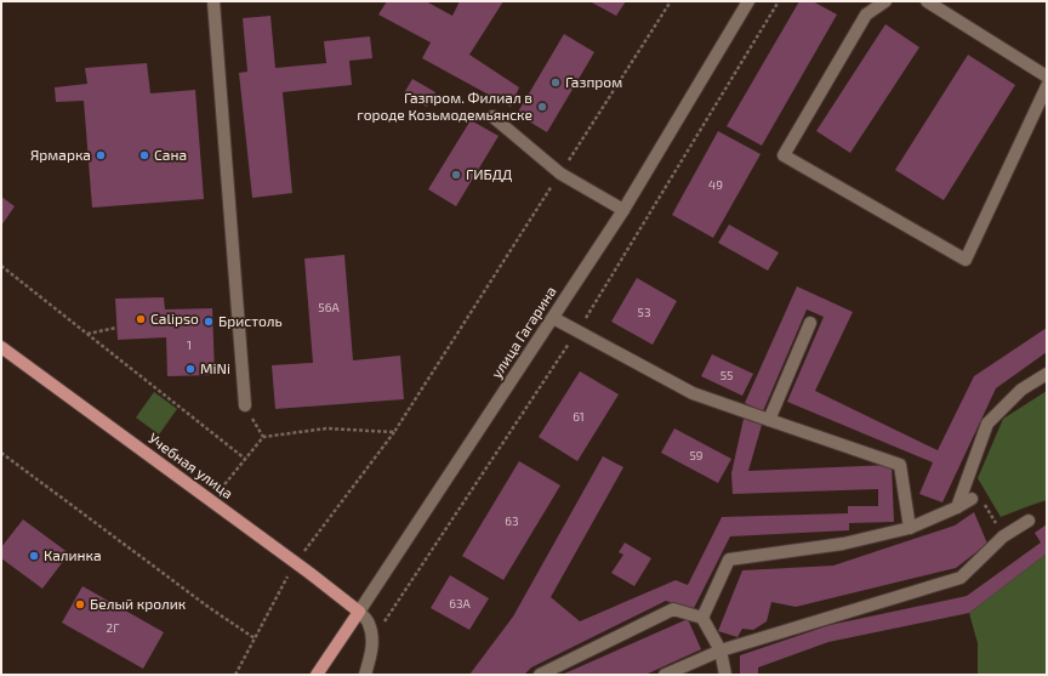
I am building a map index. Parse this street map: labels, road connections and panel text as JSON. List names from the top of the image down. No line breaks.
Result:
{"streets":{"main road":["улица Гагарина","Учебная улица"]},"crossings":[["улица Гагарина","Учебная улица"]],"places":["Газпром","Газпром. Филиал в городе Козьмодемьянске","Ярмарка","Сана","ГИБДД","Calipso","Бристоль","MiNi","Калинка","Белый кролик"],"house_numbers":["49","56А","53","1","55","61","59","63","63А","2Г"]}
